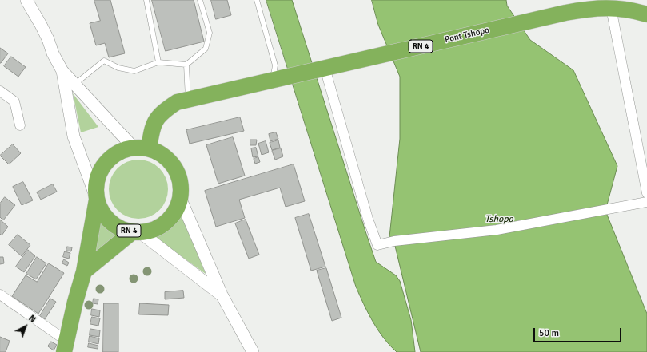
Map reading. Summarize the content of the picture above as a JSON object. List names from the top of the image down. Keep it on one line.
{"streets":{"highway":["Pont Tshopo","RN 4"]},"crossings":[["Pont Tshopo","RN 4"]],"water":["Tshopo"],"scale_bar":"50 m","north":"top right"}
